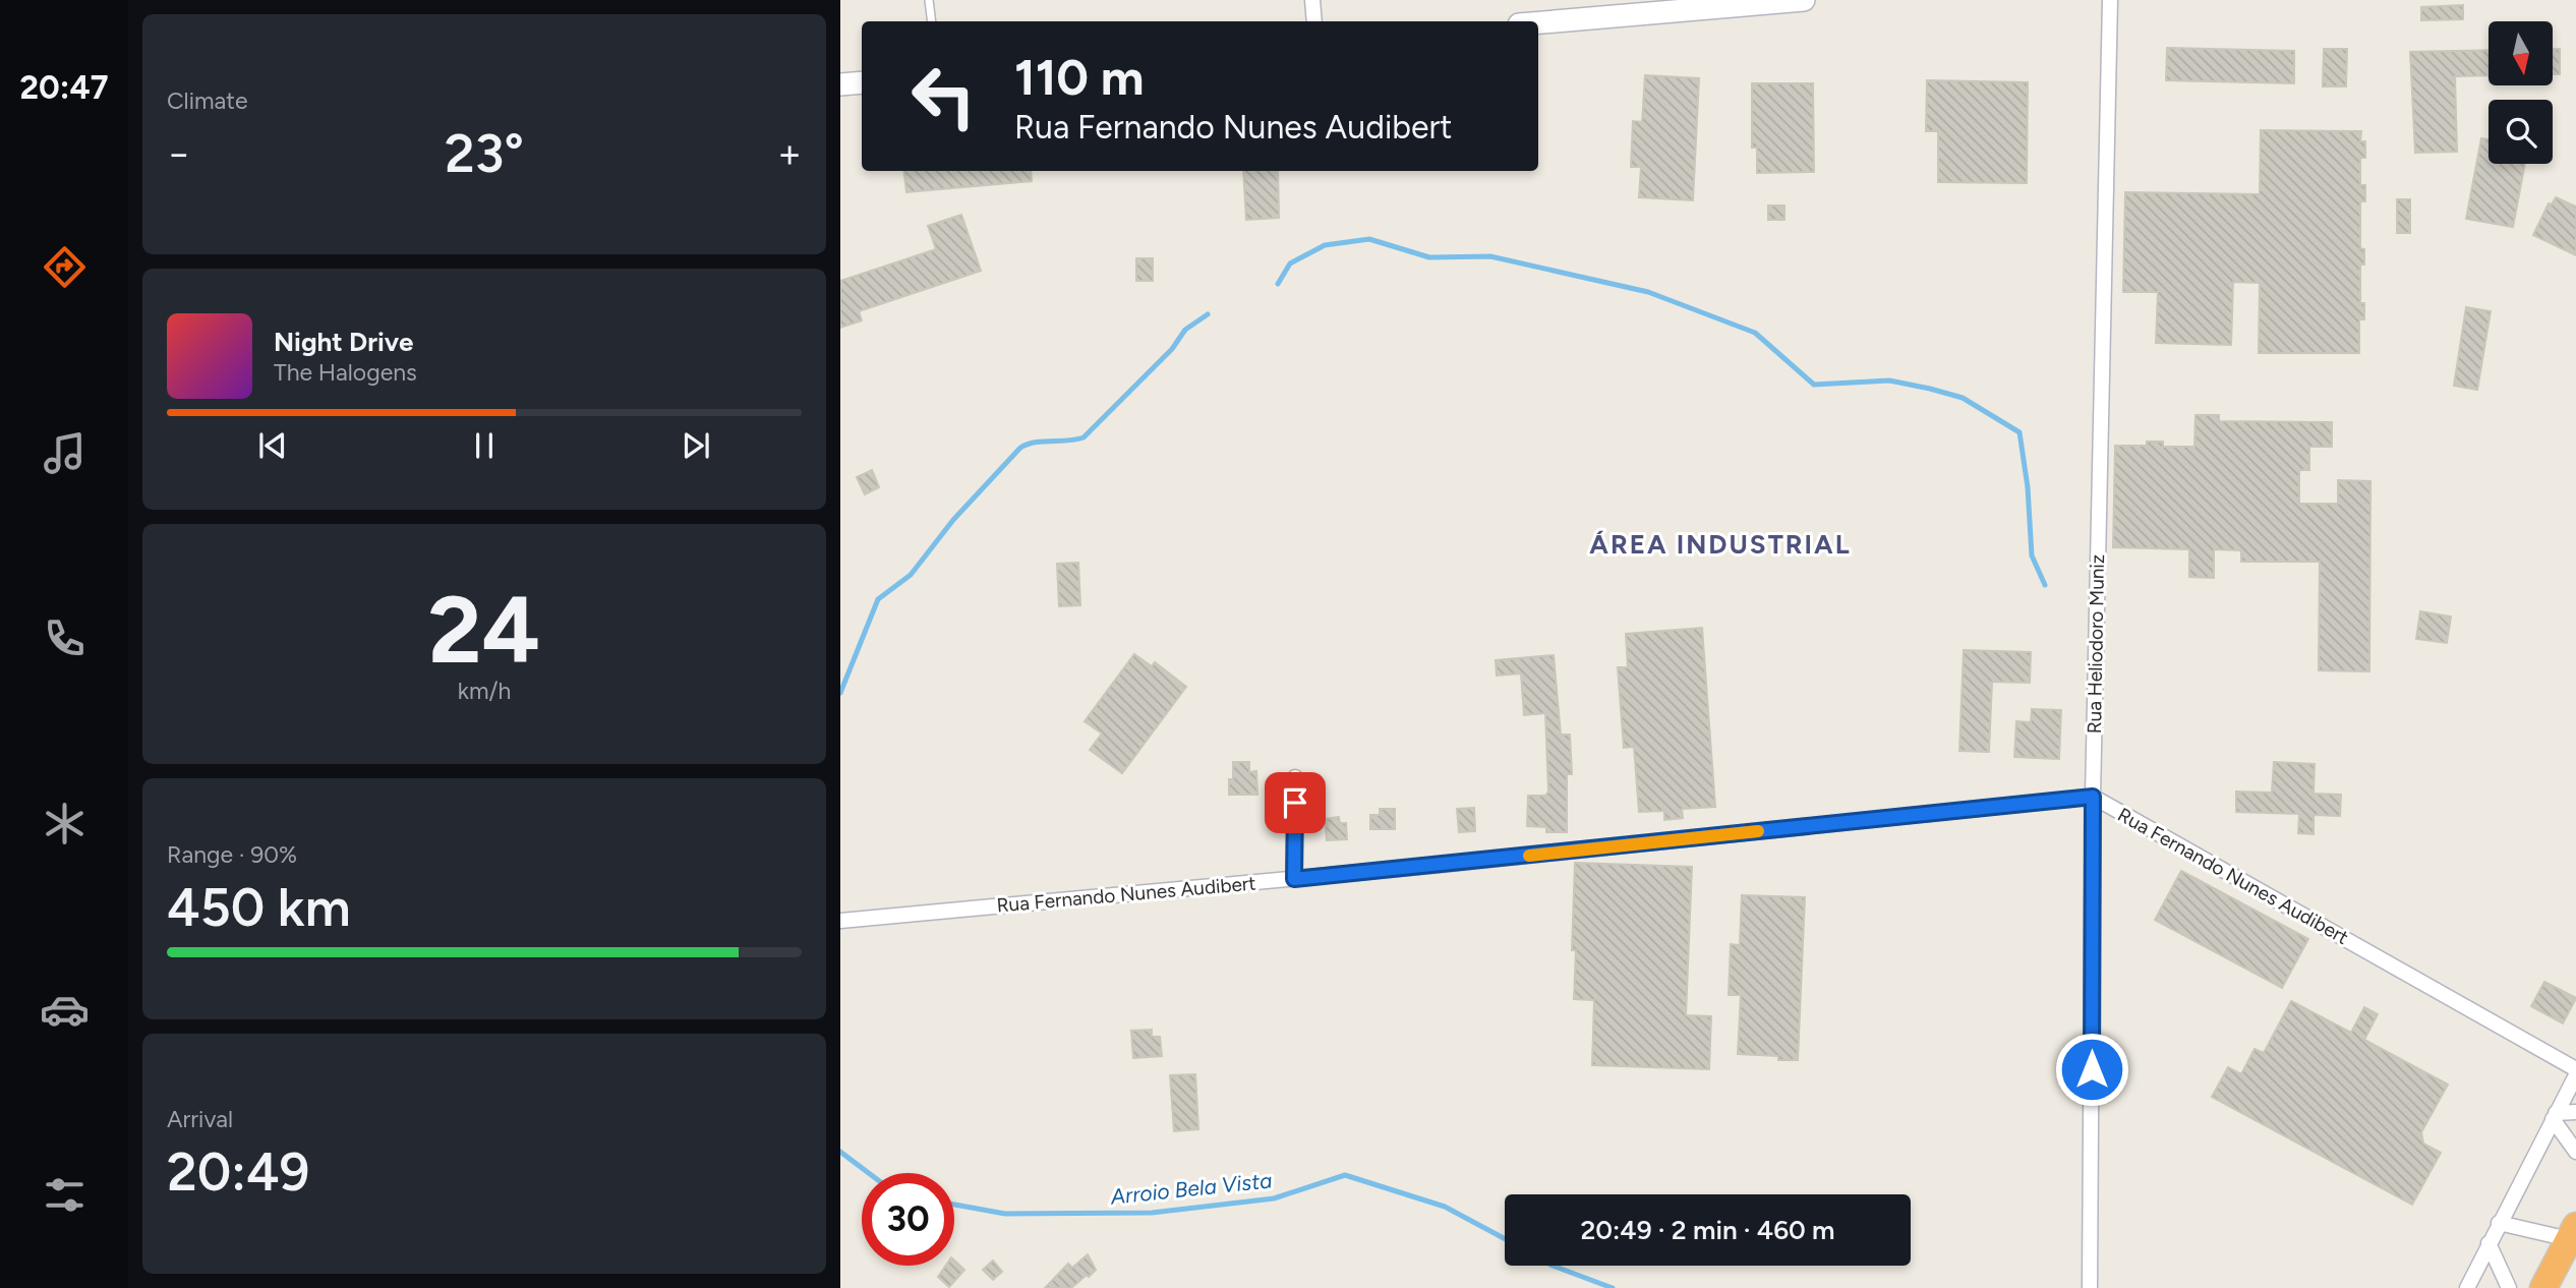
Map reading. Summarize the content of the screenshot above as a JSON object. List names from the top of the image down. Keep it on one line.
{"streets":{"street":["Rua Heliodoro Muniz","Rua Fernando Nunes Audibert"]},"crossings":[["Rua Heliodoro Muniz","Rua Fernando Nunes Audibert"]],"districts":["ÁREA INDUSTRIAL"],"water":["Arroio Bela Vista"],"north":"bottom","page":{"tabs":"20:47","tile":["Climate",["24","km/h"],["Range · 90%","450 km"],["Arrival","20:49"]],"turn":["110 m","Rua Fernando Nunes Audibert"],"heat":["−","23°","+"],"song":["Night Drive","The Halogens"],"limit":"30","trip":"20:49 · 2 min · 460 m"}}
